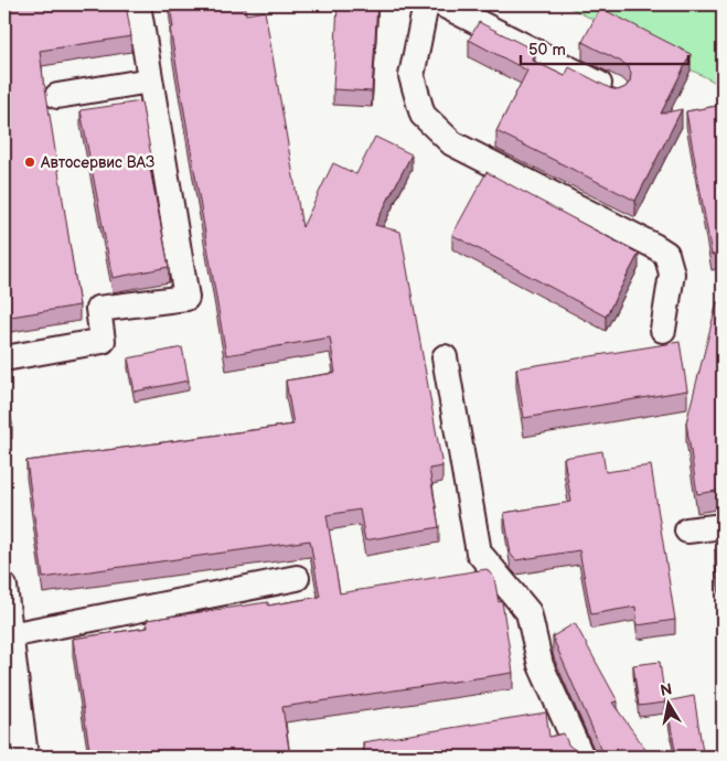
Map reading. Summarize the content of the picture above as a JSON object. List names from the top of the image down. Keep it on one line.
{"places":["Автосервис ВАЗ"],"scale_bar":"50 m","north":"top"}
